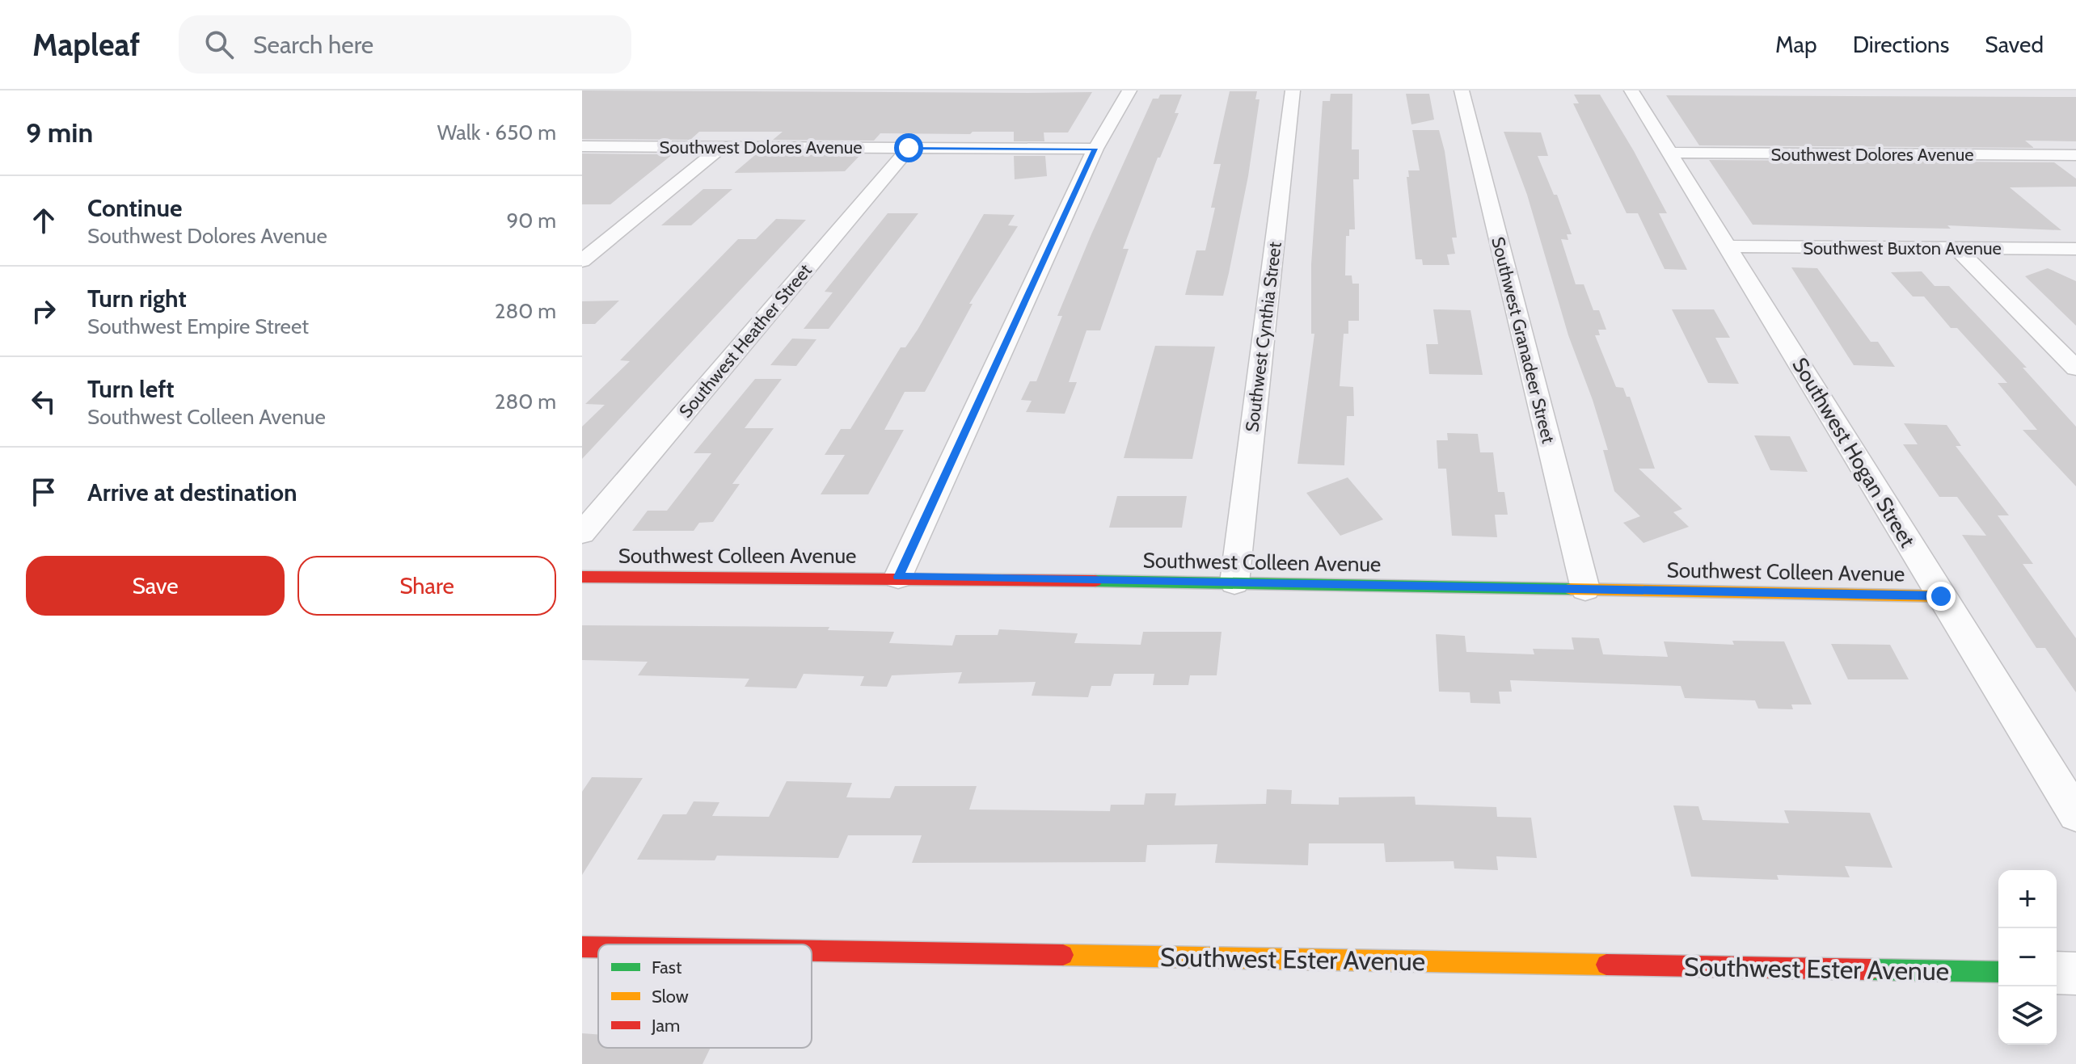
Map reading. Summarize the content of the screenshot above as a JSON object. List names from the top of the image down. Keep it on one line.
{"streets":{"street":["Southwest Dolores Avenue","Southwest Buxton Avenue","Southwest Cynthia Street","Southwest Granadeer Street","Southwest Heather Street","Southwest Hogan Street","Southwest Colleen Avenue","Southwest Ester Avenue"]},"crossings":[["Southwest Dolores Avenue","Southwest Heather Street"],["Southwest Dolores Avenue","Southwest Hogan Street"],["Southwest Buxton Avenue","Southwest Hogan Street"],["Southwest Cynthia Street","Southwest Colleen Avenue"],["Southwest Granadeer Street","Southwest Colleen Avenue"],["Southwest Hogan Street","Southwest Colleen Avenue"]],"legend":["Fast","Slow","Jam"],"page":{"header":"Mapleaf","search":"Search here","nav":["Map","Directions","Saved"],"heading":["9 min","Walk · 650 m"],"list":[["Continue","Southwest Dolores Avenue","90 m"],["Turn right","Southwest Empire Street","280 m"],["Turn left","Southwest Colleen Avenue","280 m"],"Arrive at destination"],"buttons":["Save","Share"],"map_buttons":["+","−"]}}
